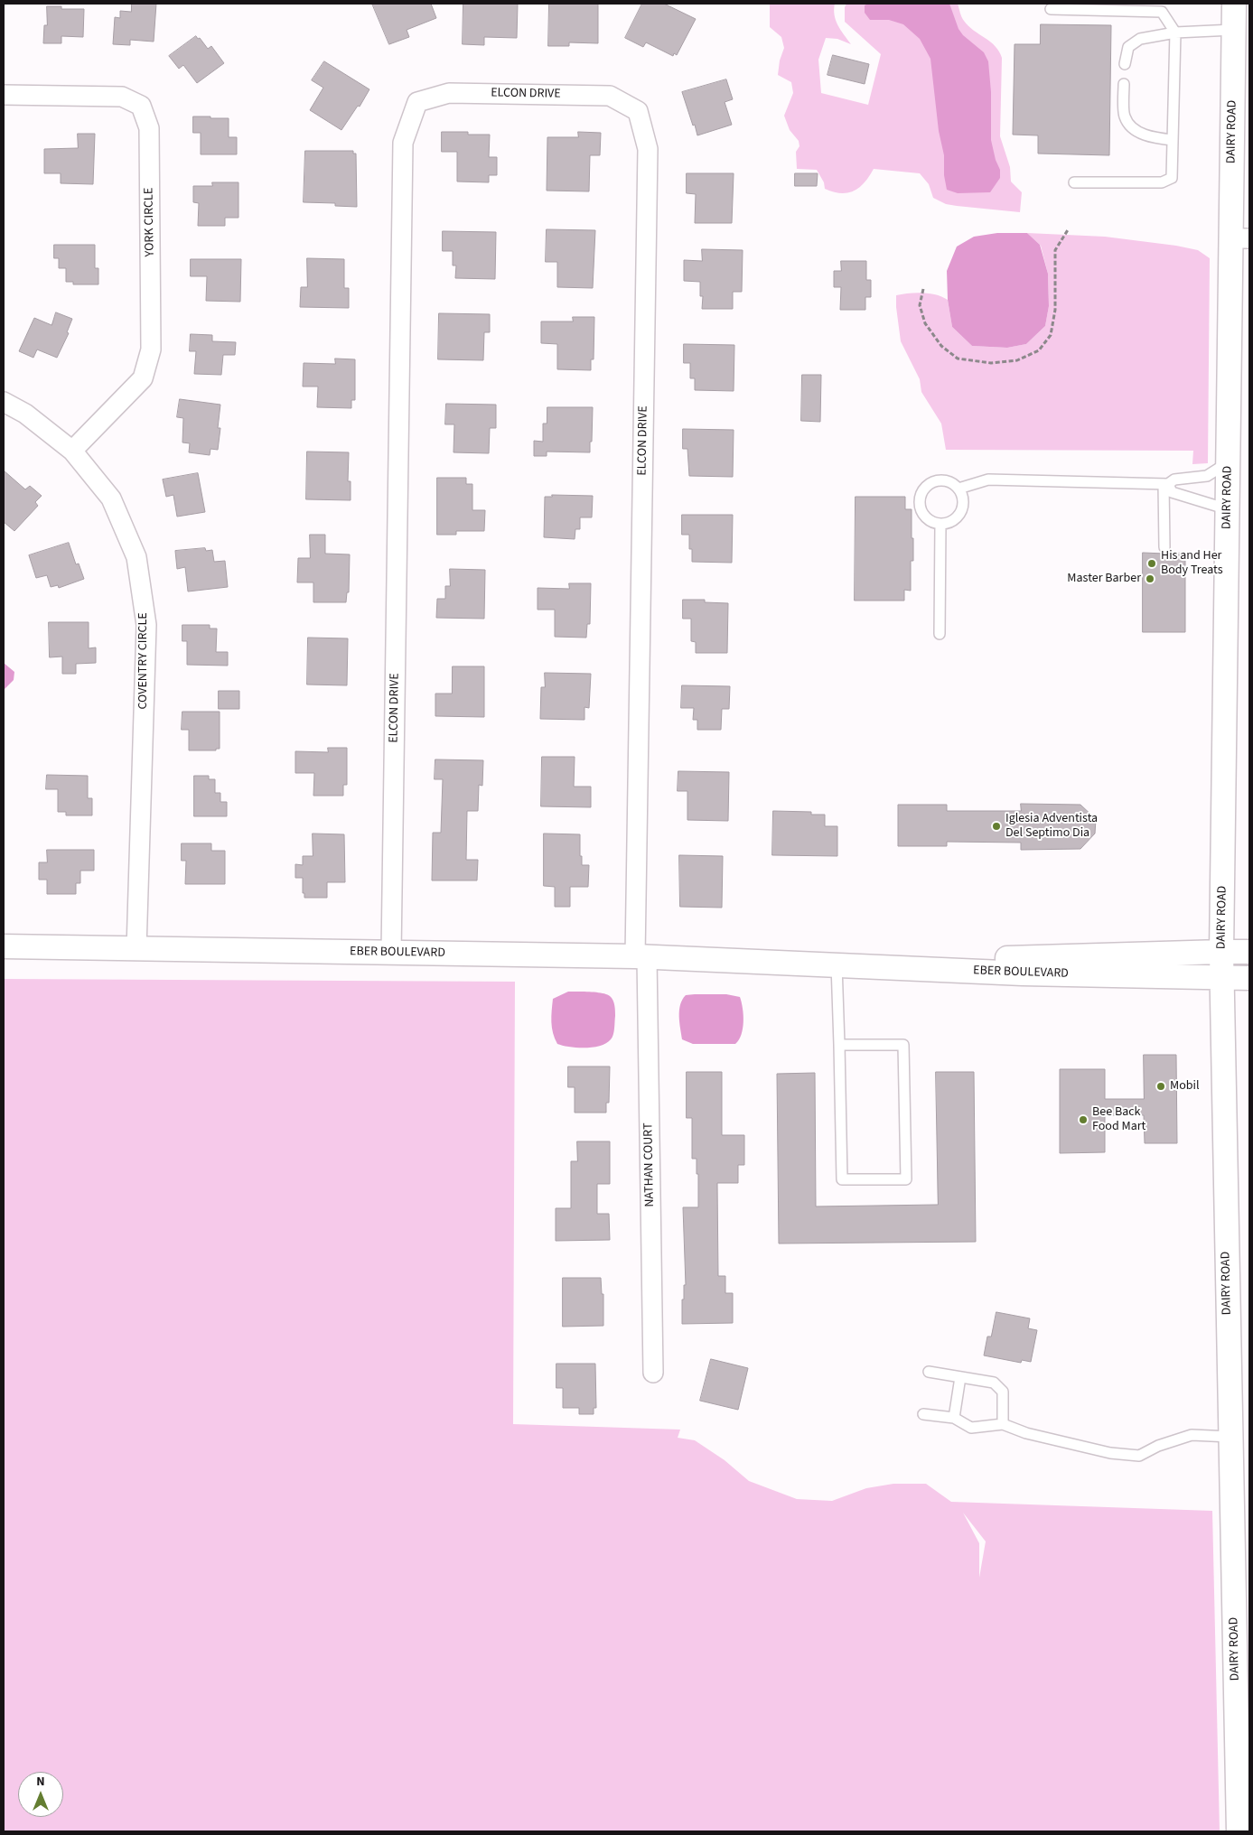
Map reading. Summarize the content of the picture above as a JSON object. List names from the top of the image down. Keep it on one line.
{"streets":{"street":["ELCON DRIVE","DAIRY ROAD","YORK CIRCLE","COVENTRY CIRCLE","EBER BOULEVARD","NATHAN COURT"]},"crossings":[["ELCON DRIVE","EBER BOULEVARD"],["ELCON DRIVE","NATHAN COURT"],["DAIRY ROAD","EBER BOULEVARD"],["YORK CIRCLE","COVENTRY CIRCLE"],["COVENTRY CIRCLE","EBER BOULEVARD"],["EBER BOULEVARD","NATHAN COURT"]],"places":["His and Her Body Treats","Master Barber","Iglesia Adventista Del Septimo Dia","Mobil","Bee Back Food Mart"],"north":"top"}
